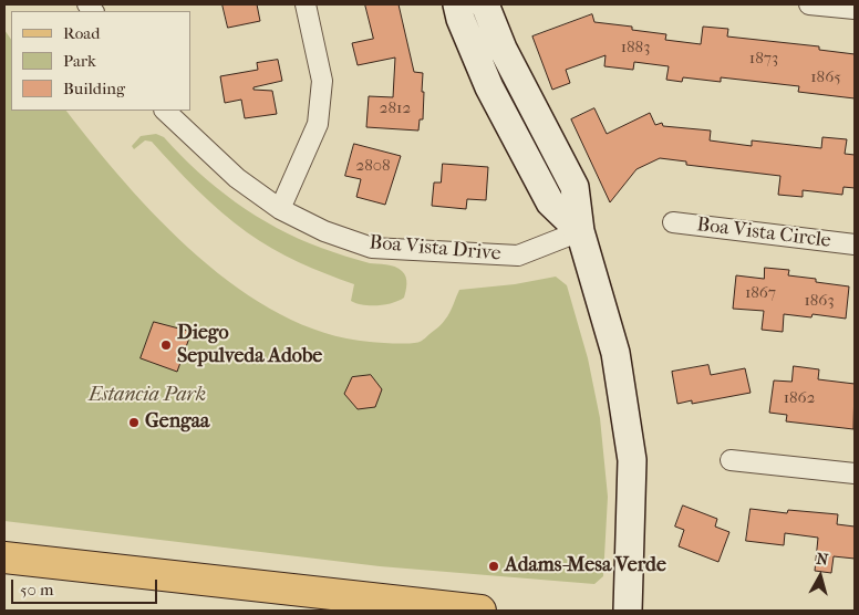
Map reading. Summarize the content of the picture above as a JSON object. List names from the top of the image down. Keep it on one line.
{"streets":{"street":["Boa Vista Circle","Boa Vista Drive"]},"parks":["Estancia Park"],"places":["Diego Sepulveda Adobe","Gengaa","Adams-Mesa Verde"],"house_numbers":["1883","1873","1865","2812","2808","1867","1863","1862"],"legend":["Road","Park","Building"],"scale_bar":"50 m","north":"top"}
